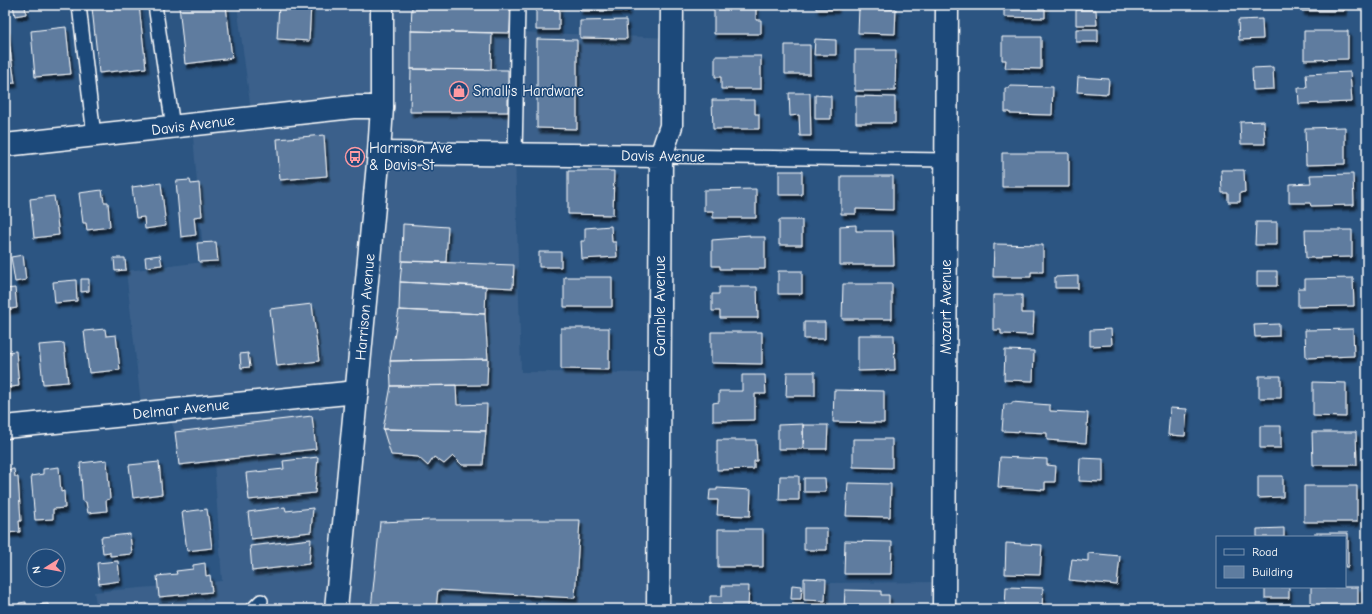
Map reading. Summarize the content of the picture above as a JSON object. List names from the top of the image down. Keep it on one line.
{"streets":{"street":["Davis Avenue","Gamble Avenue","Harrison Avenue","Mozart Avenue","Delmar Avenue"]},"crossings":[["Davis Avenue","Gamble Avenue"],["Davis Avenue","Harrison Avenue"],["Davis Avenue","Mozart Avenue"],["Harrison Avenue","Delmar Avenue"]],"places":{"shop":["Small's Hardware"],"bus stop":["Harrison Ave & Davis St"]},"legend":["Road","Building"],"north":"left"}
